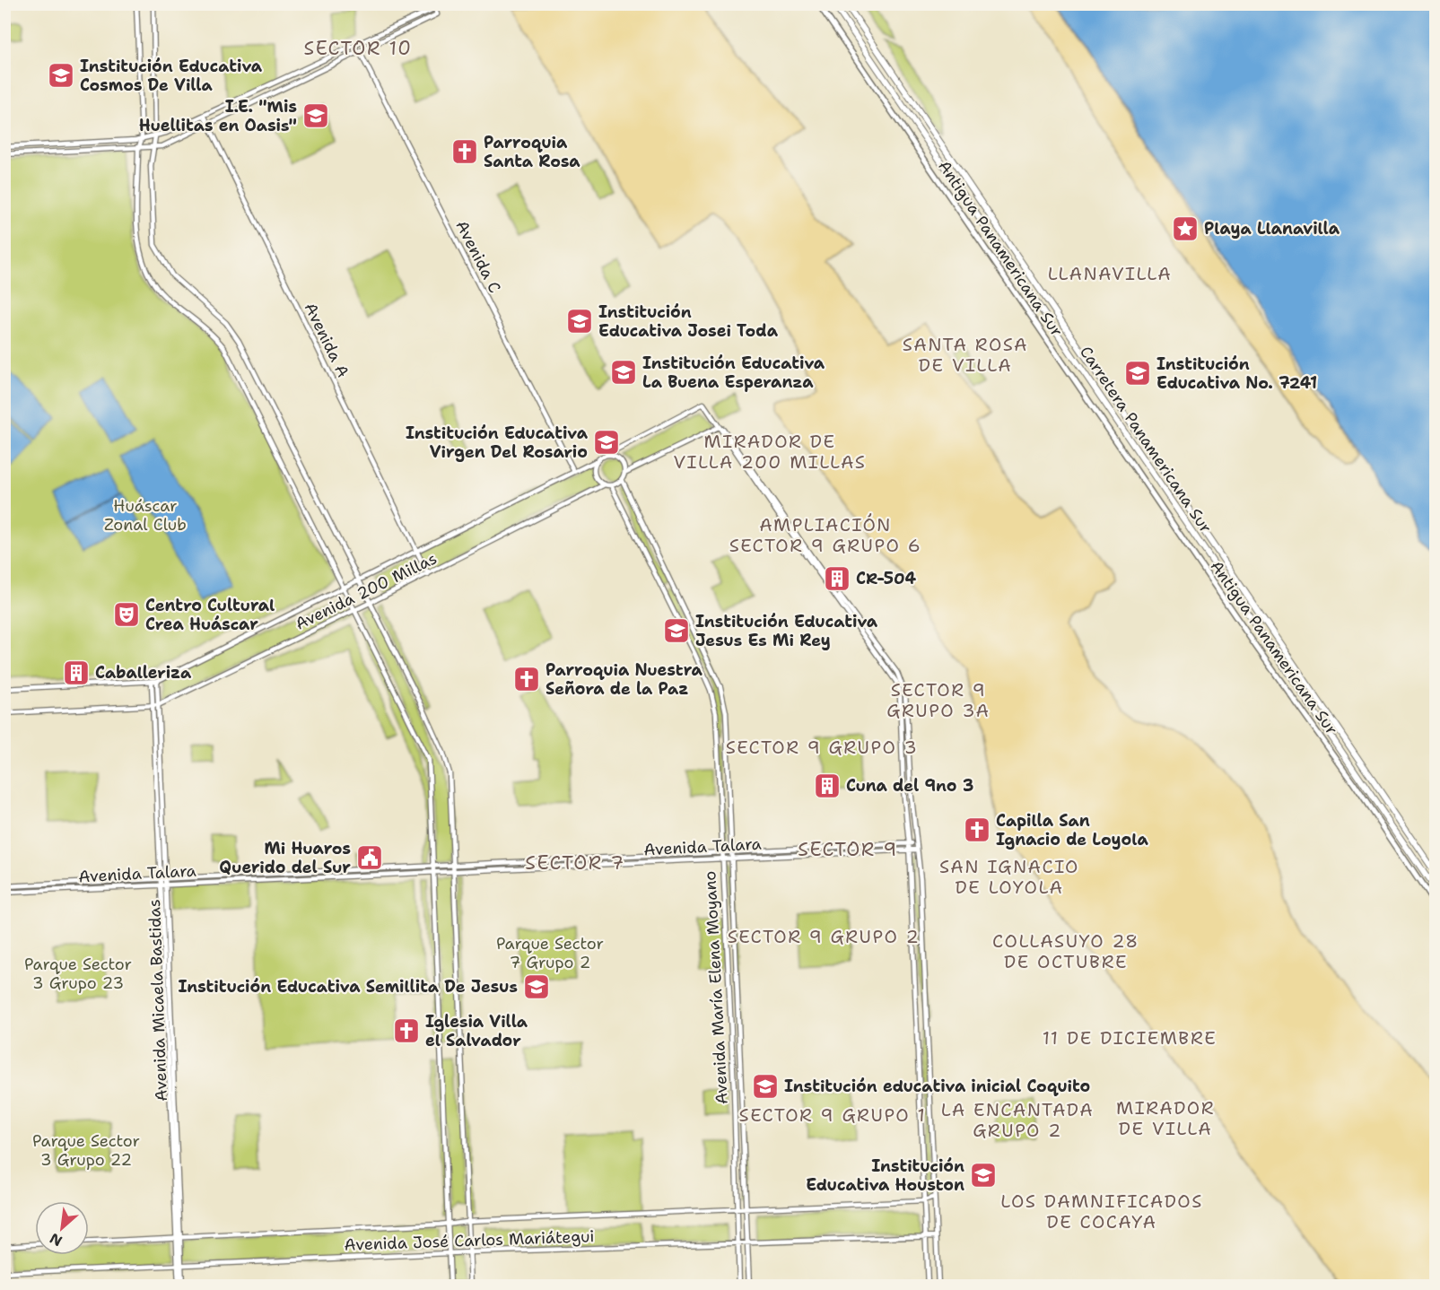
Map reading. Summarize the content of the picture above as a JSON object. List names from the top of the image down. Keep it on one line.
{"streets":{"highway":["Carretera Panamericana Sur"],"main road":["Antigua Panamericana Sur"],"street":["Avenida C","Avenida A","Avenida 200 Millas","Avenida Talara","Avenida María Elena Moyano","Avenida Micaela Bastidas","Avenida José Carlos Mariátegui"]},"crossings":[["Avenida C","Avenida 200 Millas"],["Avenida A","Avenida 200 Millas"],["Avenida 200 Millas","Avenida María Elena Moyano"],["Avenida 200 Millas","Avenida Micaela Bastidas"],["Avenida Talara","Avenida María Elena Moyano"],["Avenida Talara","Avenida Micaela Bastidas"],["Avenida María Elena Moyano","Avenida José Carlos Mariátegui"],["Avenida Micaela Bastidas","Avenida José Carlos Mariátegui"]],"districts":["SECTOR 10","LLANAVILLA","SANTA ROSA DE VILLA","MIRADOR DE VILLA 200 MILLAS","AMPLIACIÓN SECTOR 9 GRUPO 6","SECTOR 9 GRUPO 3A","SECTOR 9 GRUPO 3","SECTOR 9","SECTOR 7","SAN IGNACIO DE LOYOLA","SECTOR 9 GRUPO 2","COLLASUYO 28 DE OCTUBRE","11 DE DICIEMBRE","MIRADOR DE VILLA","LA ENCANTADA GRUPO 2","SECTOR 9 GRUPO 1","LOS DAMNIFICADOS DE COCAYA"],"parks":["Huáscar Zonal Club","Parque Sector 7 Grupo 2","Parque Sector 3 Grupo 23","Parque Sector 3 Grupo 22"],"places":{"school or university":["Institución Educativa Cosmos De Villa","I.E. \"Mis Huellitas en Oasis\"","Institución Educativa Josei Toda","Institución Educativa La Buena Esperanza","Institución Educativa No. 7241","Institución Educativa Virgen Del Rosario","Institución Educativa Jesus Es Mi Rey","Institución Educativa Semillita De Jesus","Institución educativa inicial Coquito","Institución Educativa Houston"],"church":["Parroquia Santa Rosa","Parroquia Nuestra Señora de la Paz","Capilla San Ignacio de Loyola","Iglesia Villa el Salvador"],"place":["Playa Llanavilla"],"building":["CR-504","Caballeriza","Cuna del 9no 3"],"theatre":["Centro Cultural Crea Huáscar"],"public building":["Mi Huaros Querido del Sur"]},"north":"bottom left"}
